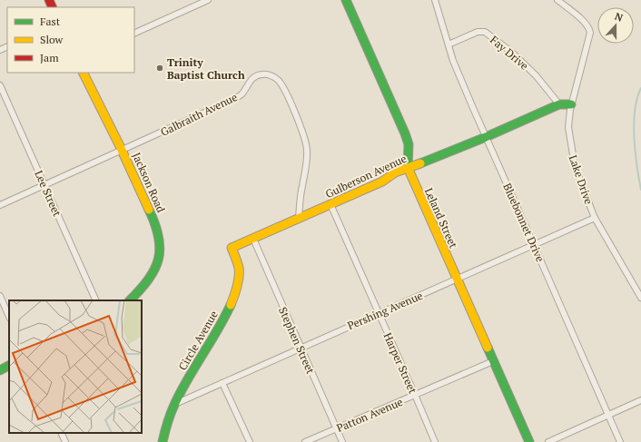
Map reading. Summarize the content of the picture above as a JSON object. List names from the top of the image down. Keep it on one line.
{"streets":{"street":["Fay Drive","Galbraith Avenue","Gulberson Avenue","Lake Drive","Jackson Road","Lee Street","Leland Street","Bluebonnet Drive","Pershing Avenue","Circle Avenue","Stephen Street","Harper Street","Patton Avenue"]},"crossings":[["Fay Drive","Gulberson Avenue"],["Fay Drive","Bluebonnet Drive"],["Galbraith Avenue","Gulberson Avenue"],["Galbraith Avenue","Jackson Road"],["Galbraith Avenue","Lee Street"],["Gulberson Avenue","Lake Drive"],["Gulberson Avenue","Leland Street"],["Gulberson Avenue","Bluebonnet Drive"],["Gulberson Avenue","Circle Avenue"],["Gulberson Avenue","Stephen Street"],["Gulberson Avenue","Harper Street"],["Lake Drive","Pershing Avenue"],["Leland Street","Pershing Avenue"],["Leland Street","Patton Avenue"],["Bluebonnet Drive","Pershing Avenue"],["Pershing Avenue","Circle Avenue"],["Pershing Avenue","Stephen Street"],["Pershing Avenue","Harper Street"],["Stephen Street","Patton Avenue"],["Harper Street","Patton Avenue"]],"places":["Trinity Baptist Church"],"legend":["Fast","Slow","Jam"],"north":"top"}
